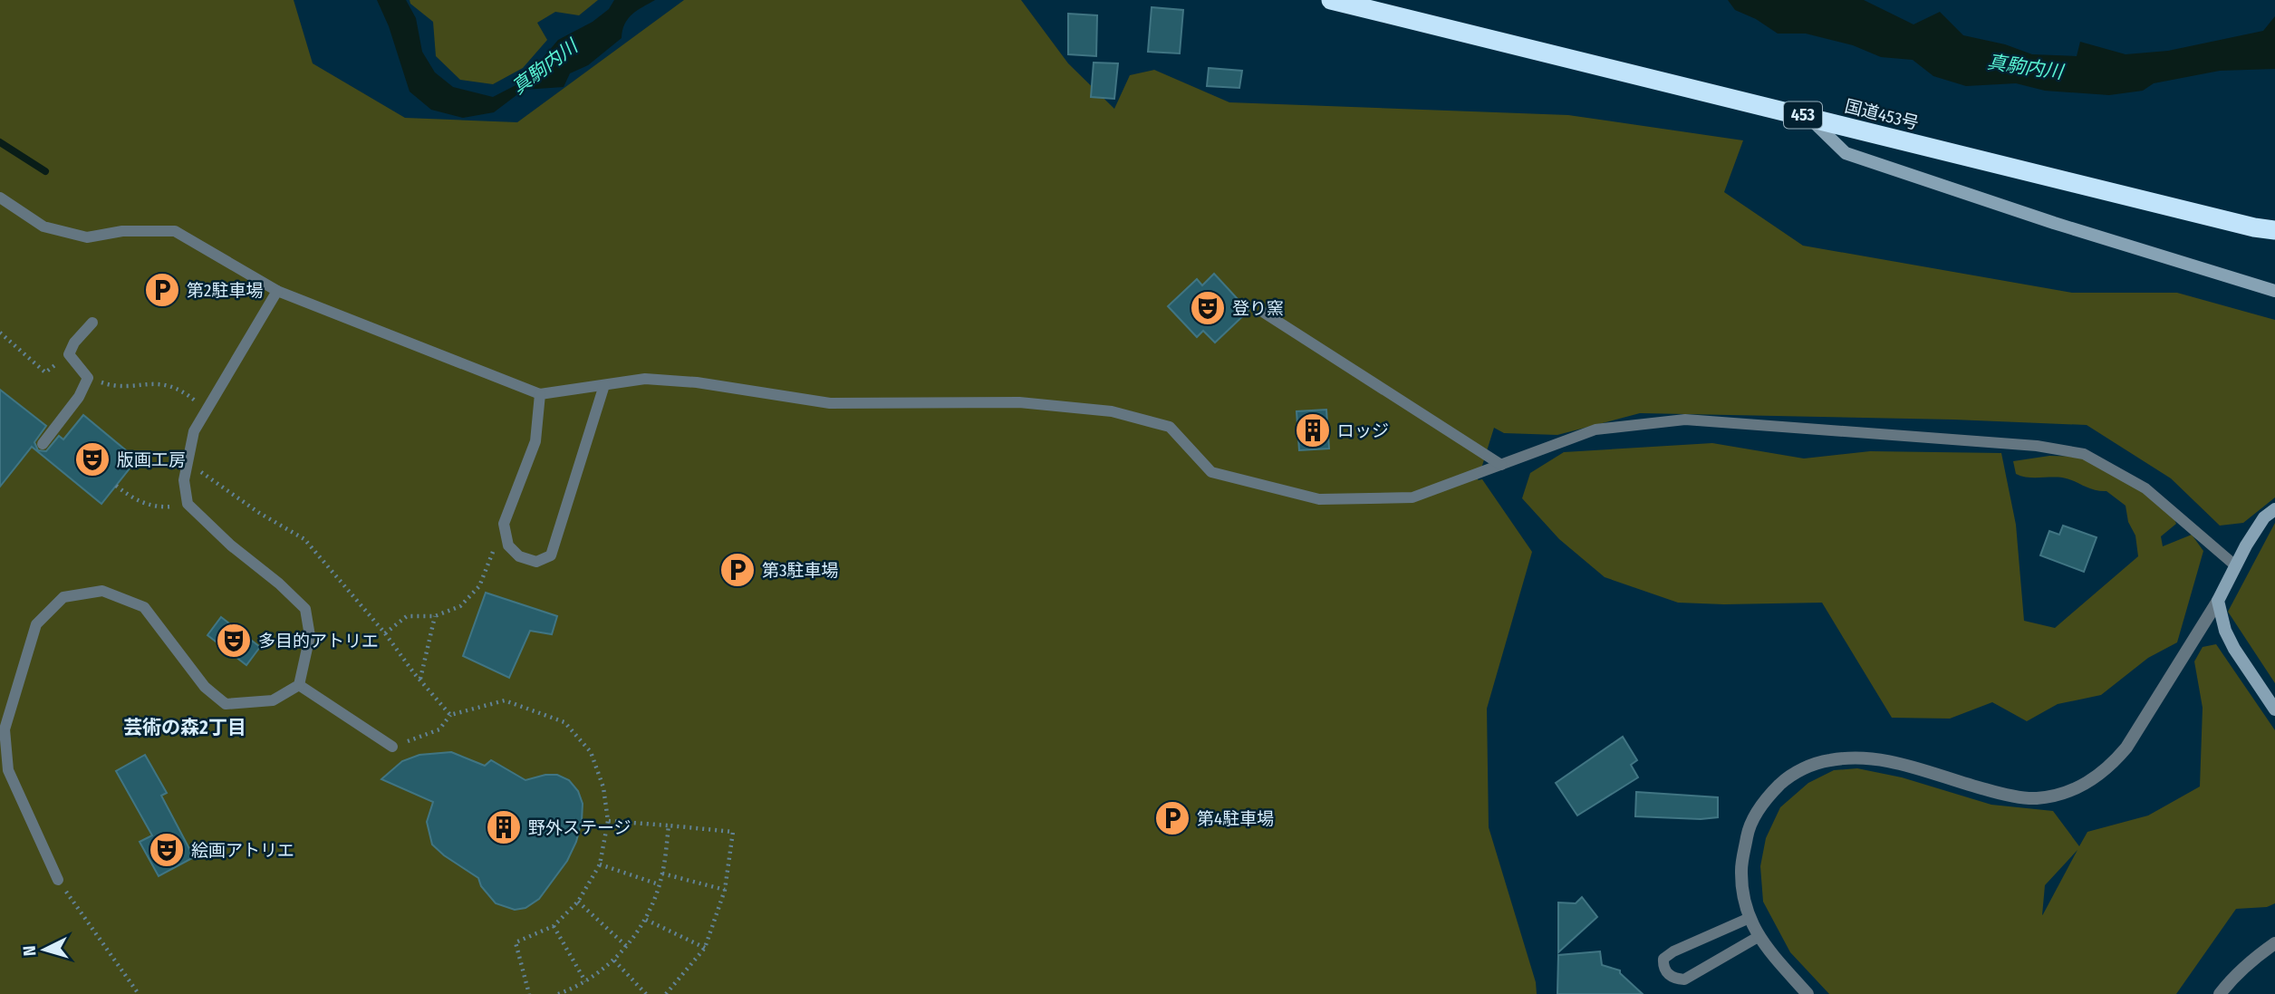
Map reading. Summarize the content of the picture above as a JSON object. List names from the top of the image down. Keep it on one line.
{"streets":{"highway":["国道453号","453"]},"districts":["芸術の森2丁目"],"water":["真駒内川"],"places":{"parking":["第2駐車場","第3駐車場","第4駐車場"],"theatre":["登り窯","版画工房","多目的アトリエ","絵画アトリエ"],"building":["ロッジ","野外ステージ"]},"north":"left"}
